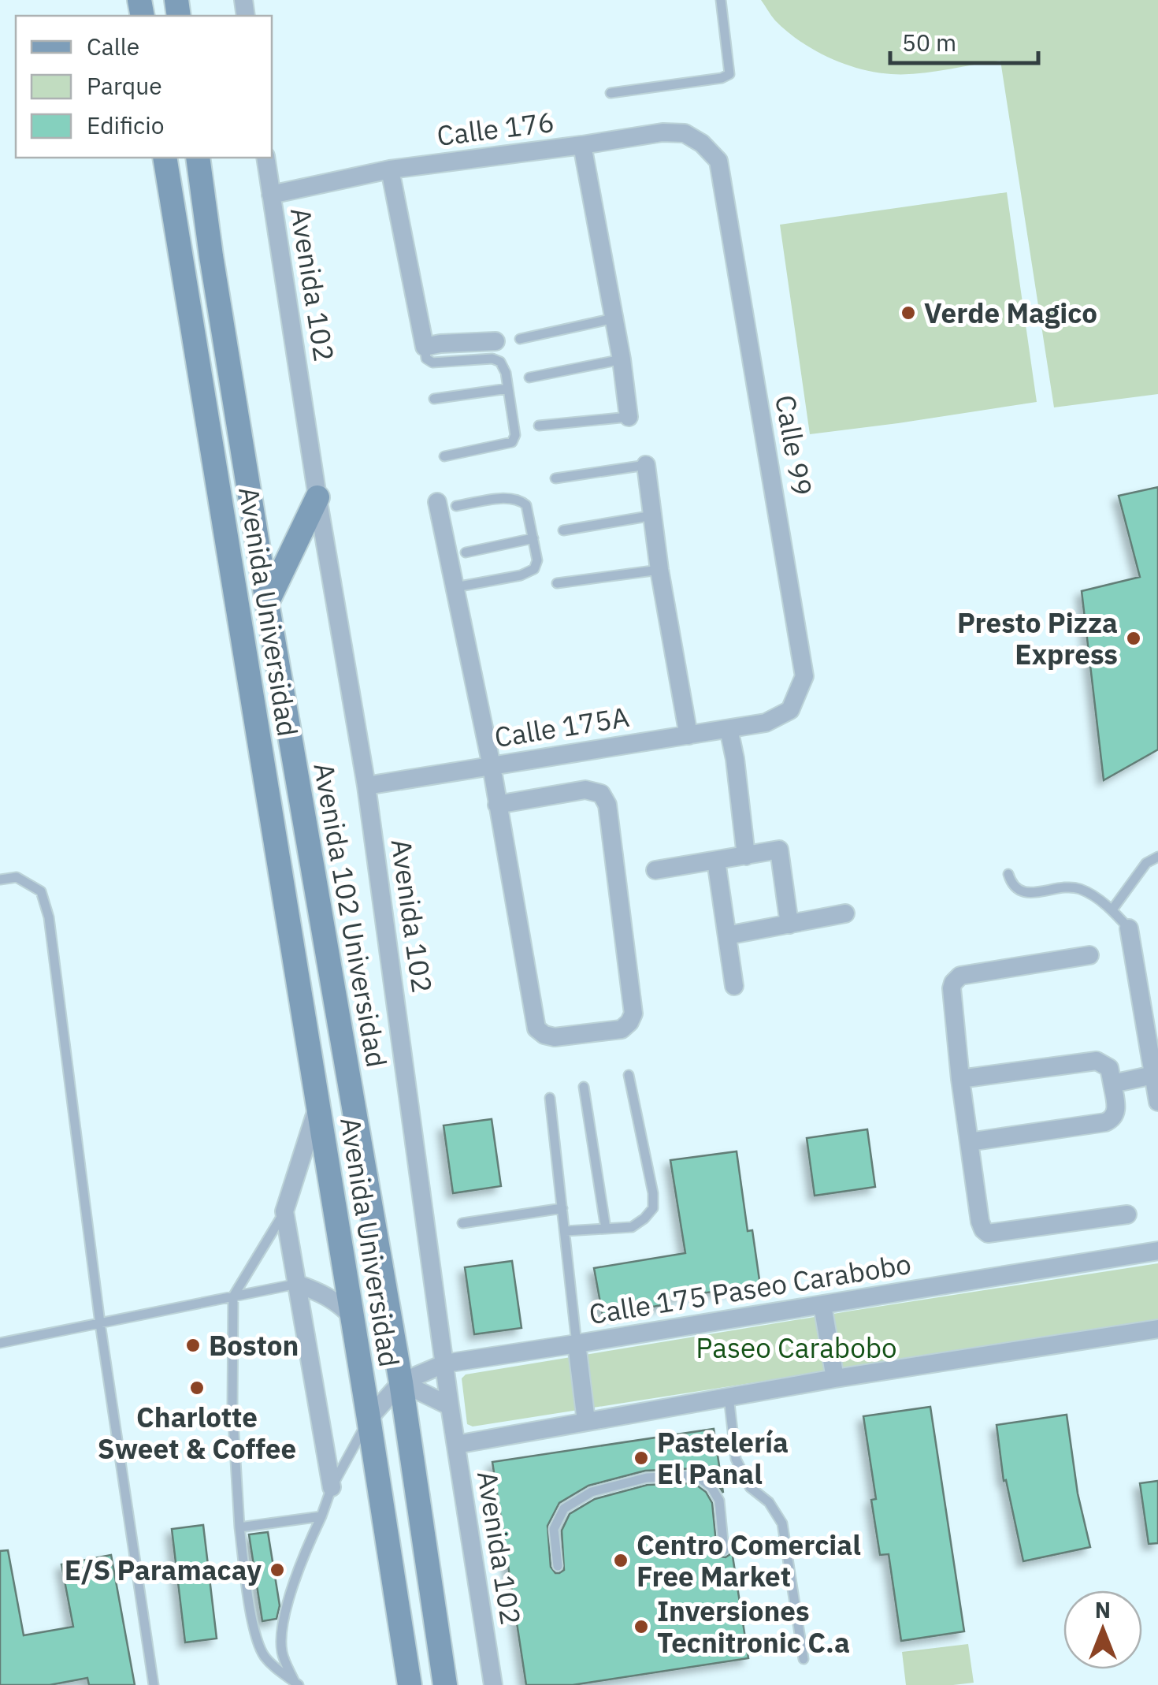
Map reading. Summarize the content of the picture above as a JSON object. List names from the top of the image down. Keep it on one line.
{"streets":{"main road":["Avenida Universidad","Avenida 102 Universidad"],"street":["Calle 176","Avenida 102","Calle 99","Calle 175A","Calle 175 Paseo Carabobo"]},"crossings":[["Calle 176","Avenida 102"],["Calle 176","Calle 99"],["Avenida 102","Calle 175A"],["Avenida 102","Calle 175 Paseo Carabobo"],["Calle 99","Calle 175A"],["Avenida Universidad","Calle 175 Paseo Carabobo"],["Avenida 102 Universidad","Calle 175 Paseo Carabobo"]],"parks":["Paseo Carabobo"],"places":["Verde Magico","Presto Pizza Express","Boston","Charlotte Sweet & Coffee","Pastelería El Panal","Centro Comercial Free Market","E/S Paramacay","Inversiones Tecnitronic C.a"],"legend":["Calle","Parque","Edificio"],"scale_bar":"50 m","north":"top"}
